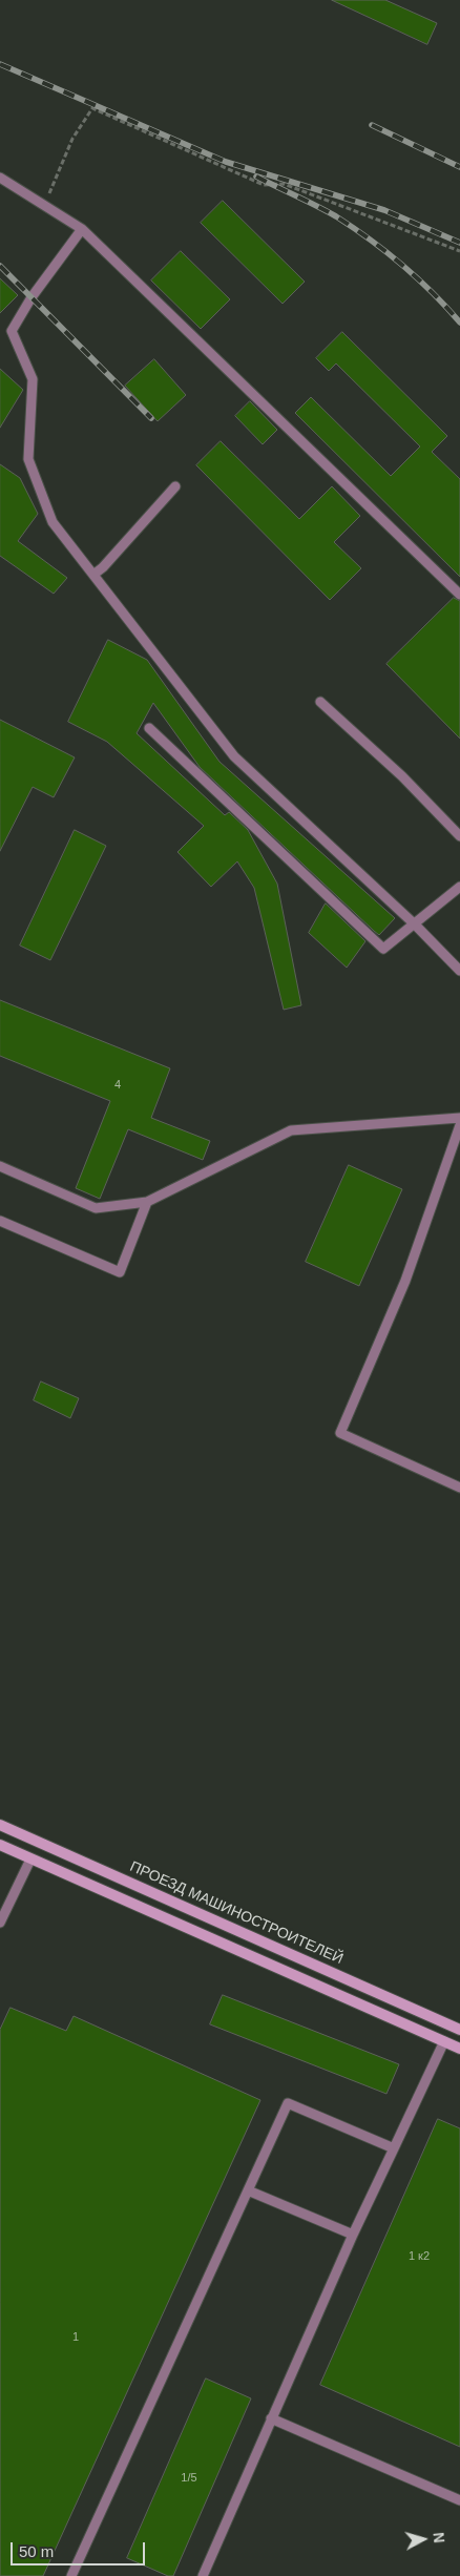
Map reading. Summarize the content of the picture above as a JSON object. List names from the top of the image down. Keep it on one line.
{"streets":{"main road":["ПРОЕЗД МАШИНОСТРОИТЕЛЕЙ"]},"house_numbers":["4","1 к2","1","1/5"],"scale_bar":"50 m","north":"right"}
